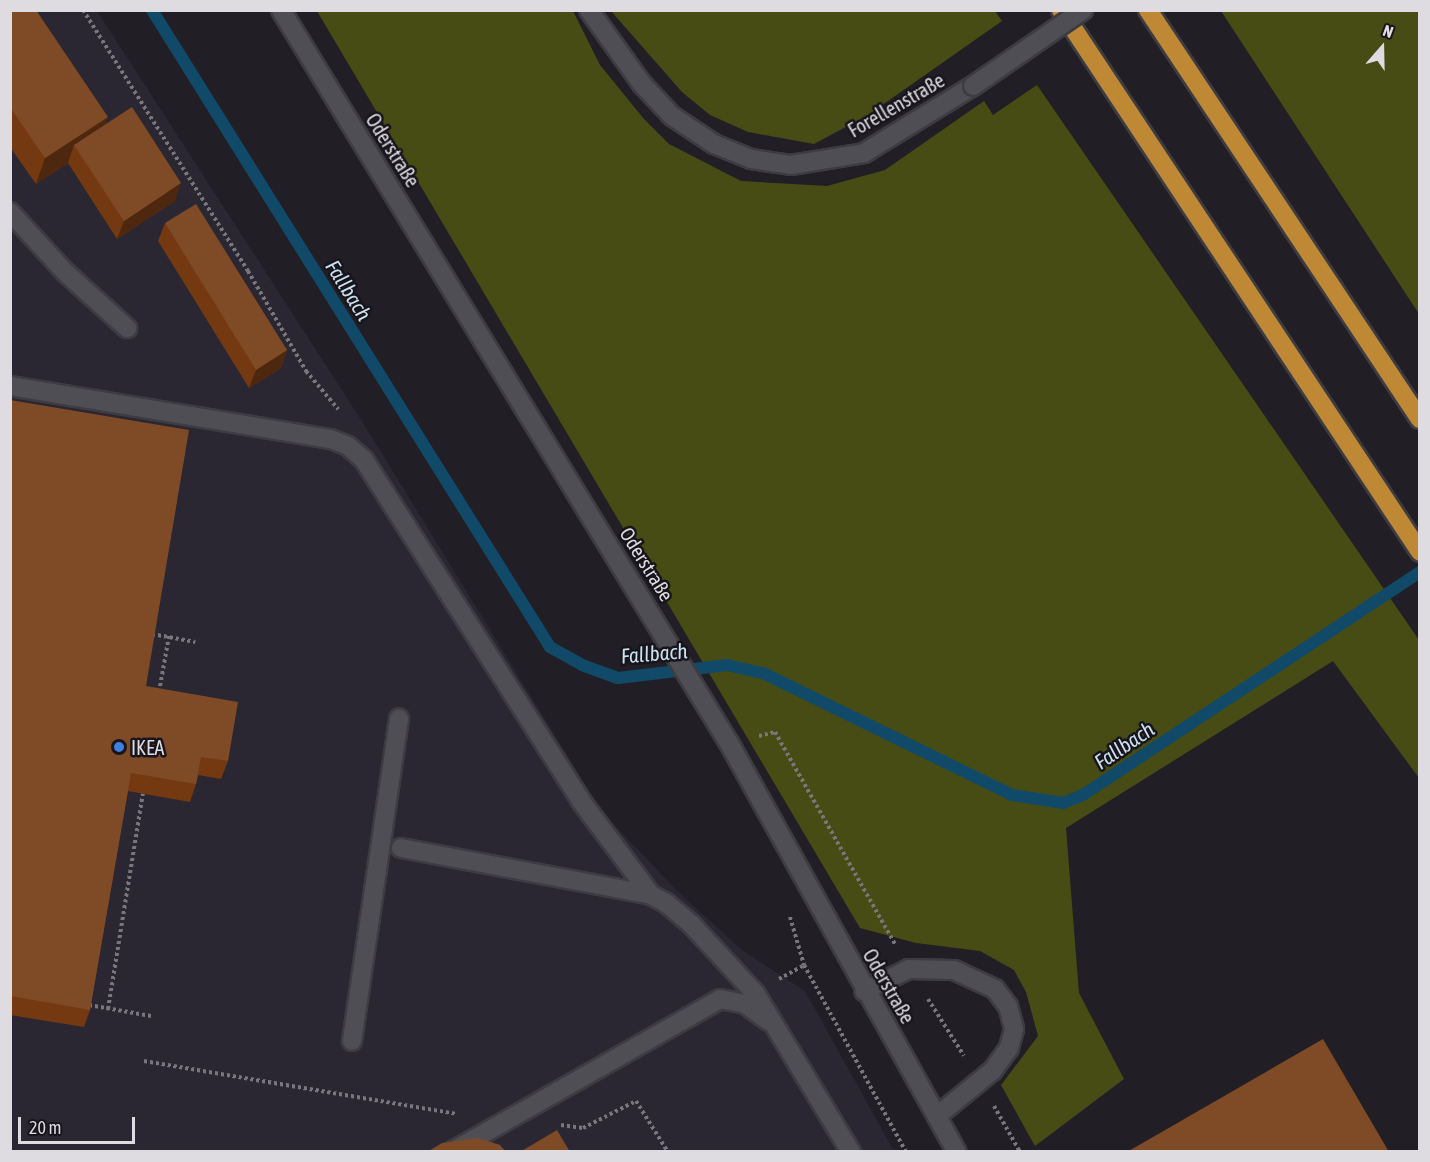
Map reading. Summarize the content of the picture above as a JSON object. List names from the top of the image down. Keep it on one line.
{"streets":{"street":["Forellenstraße","Oderstraße"]},"water":["Fallbach"],"places":["IKEA"],"scale_bar":"20 m","north":"top"}
